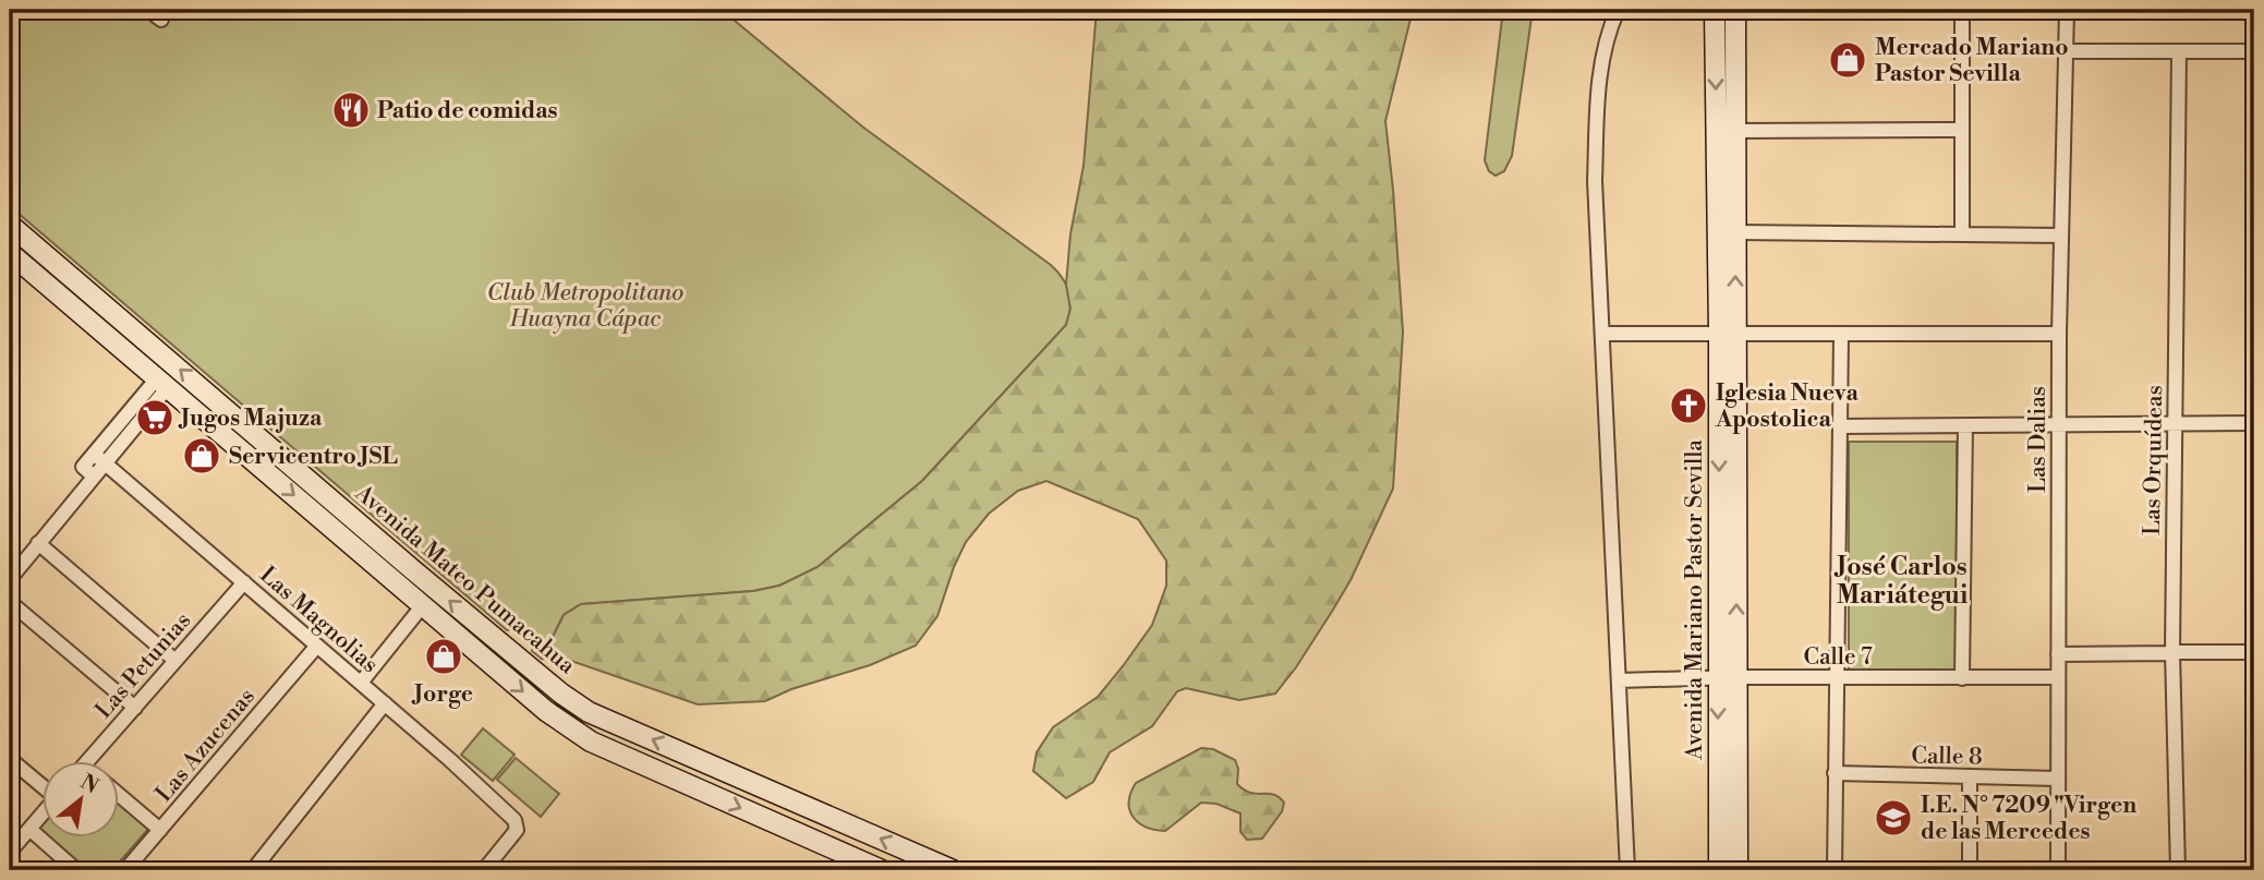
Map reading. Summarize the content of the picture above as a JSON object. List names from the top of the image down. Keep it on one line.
{"streets":{"main road":["Avenida Mateo Pumacahua","Avenida Mariano Pastor Sevilla"],"street":["Las Dalias","Las Orquídeas","Las Magnolias","Calle 7","Las Petunias","Las Azucenas","Calle 8"]},"crossings":[["Las Dalias","Calle 7"],["Las Dalias","Calle 8"],["Avenida Mariano Pastor Sevilla","Calle 7"],["Las Magnolias","Las Petunias"],["Las Magnolias","Las Azucenas"]],"districts":["José Carlos Mariátegui"],"parks":["Club Metropolitano Huayna Cápac"],"places":{"shop":["Mercado Mariano Pastor Sevilla","Servicentro JSL","Jorge"],"restaurant":["Patio de comidas"],"church":["Iglesia Nueva Apostolica"],"supermarket":["Jugos Majuza"],"school or university":["I.E. N° 7209 \"Virgen de las Mercedes"]},"north":"top right"}
